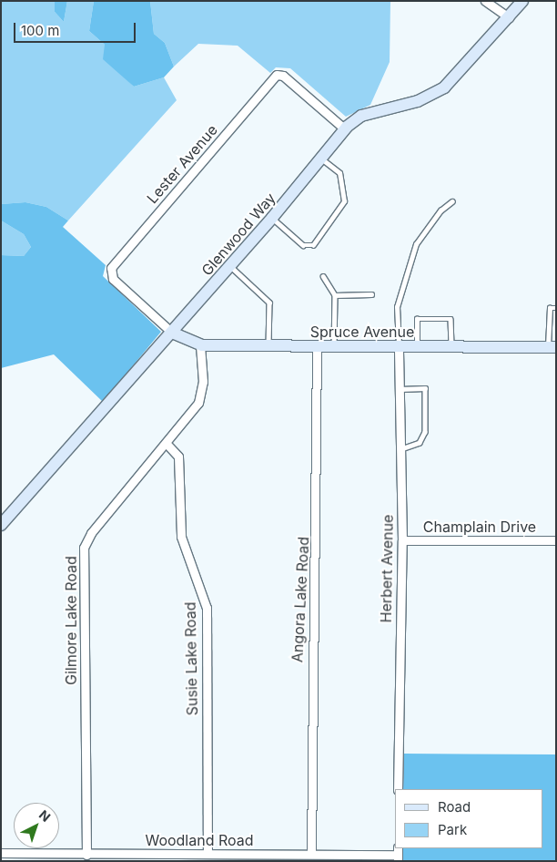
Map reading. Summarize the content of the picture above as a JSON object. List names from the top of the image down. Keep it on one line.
{"streets":{"street":["Lester Avenue","Glenwood Way","Spruce Avenue","Champlain Drive","Herbert Avenue","Angora Lake Road","Gilmore Lake Road","Susie Lake Road","Woodland Road"]},"crossings":[["Lester Avenue","Glenwood Way"],["Lester Avenue","Spruce Avenue"],["Glenwood Way","Spruce Avenue"],["Spruce Avenue","Herbert Avenue"],["Spruce Avenue","Angora Lake Road"],["Spruce Avenue","Gilmore Lake Road"],["Champlain Drive","Herbert Avenue"],["Angora Lake Road","Woodland Road"],["Gilmore Lake Road","Susie Lake Road"],["Gilmore Lake Road","Woodland Road"],["Susie Lake Road","Woodland Road"]],"legend":["Road","Park"],"scale_bar":"100 m","north":"top right"}
